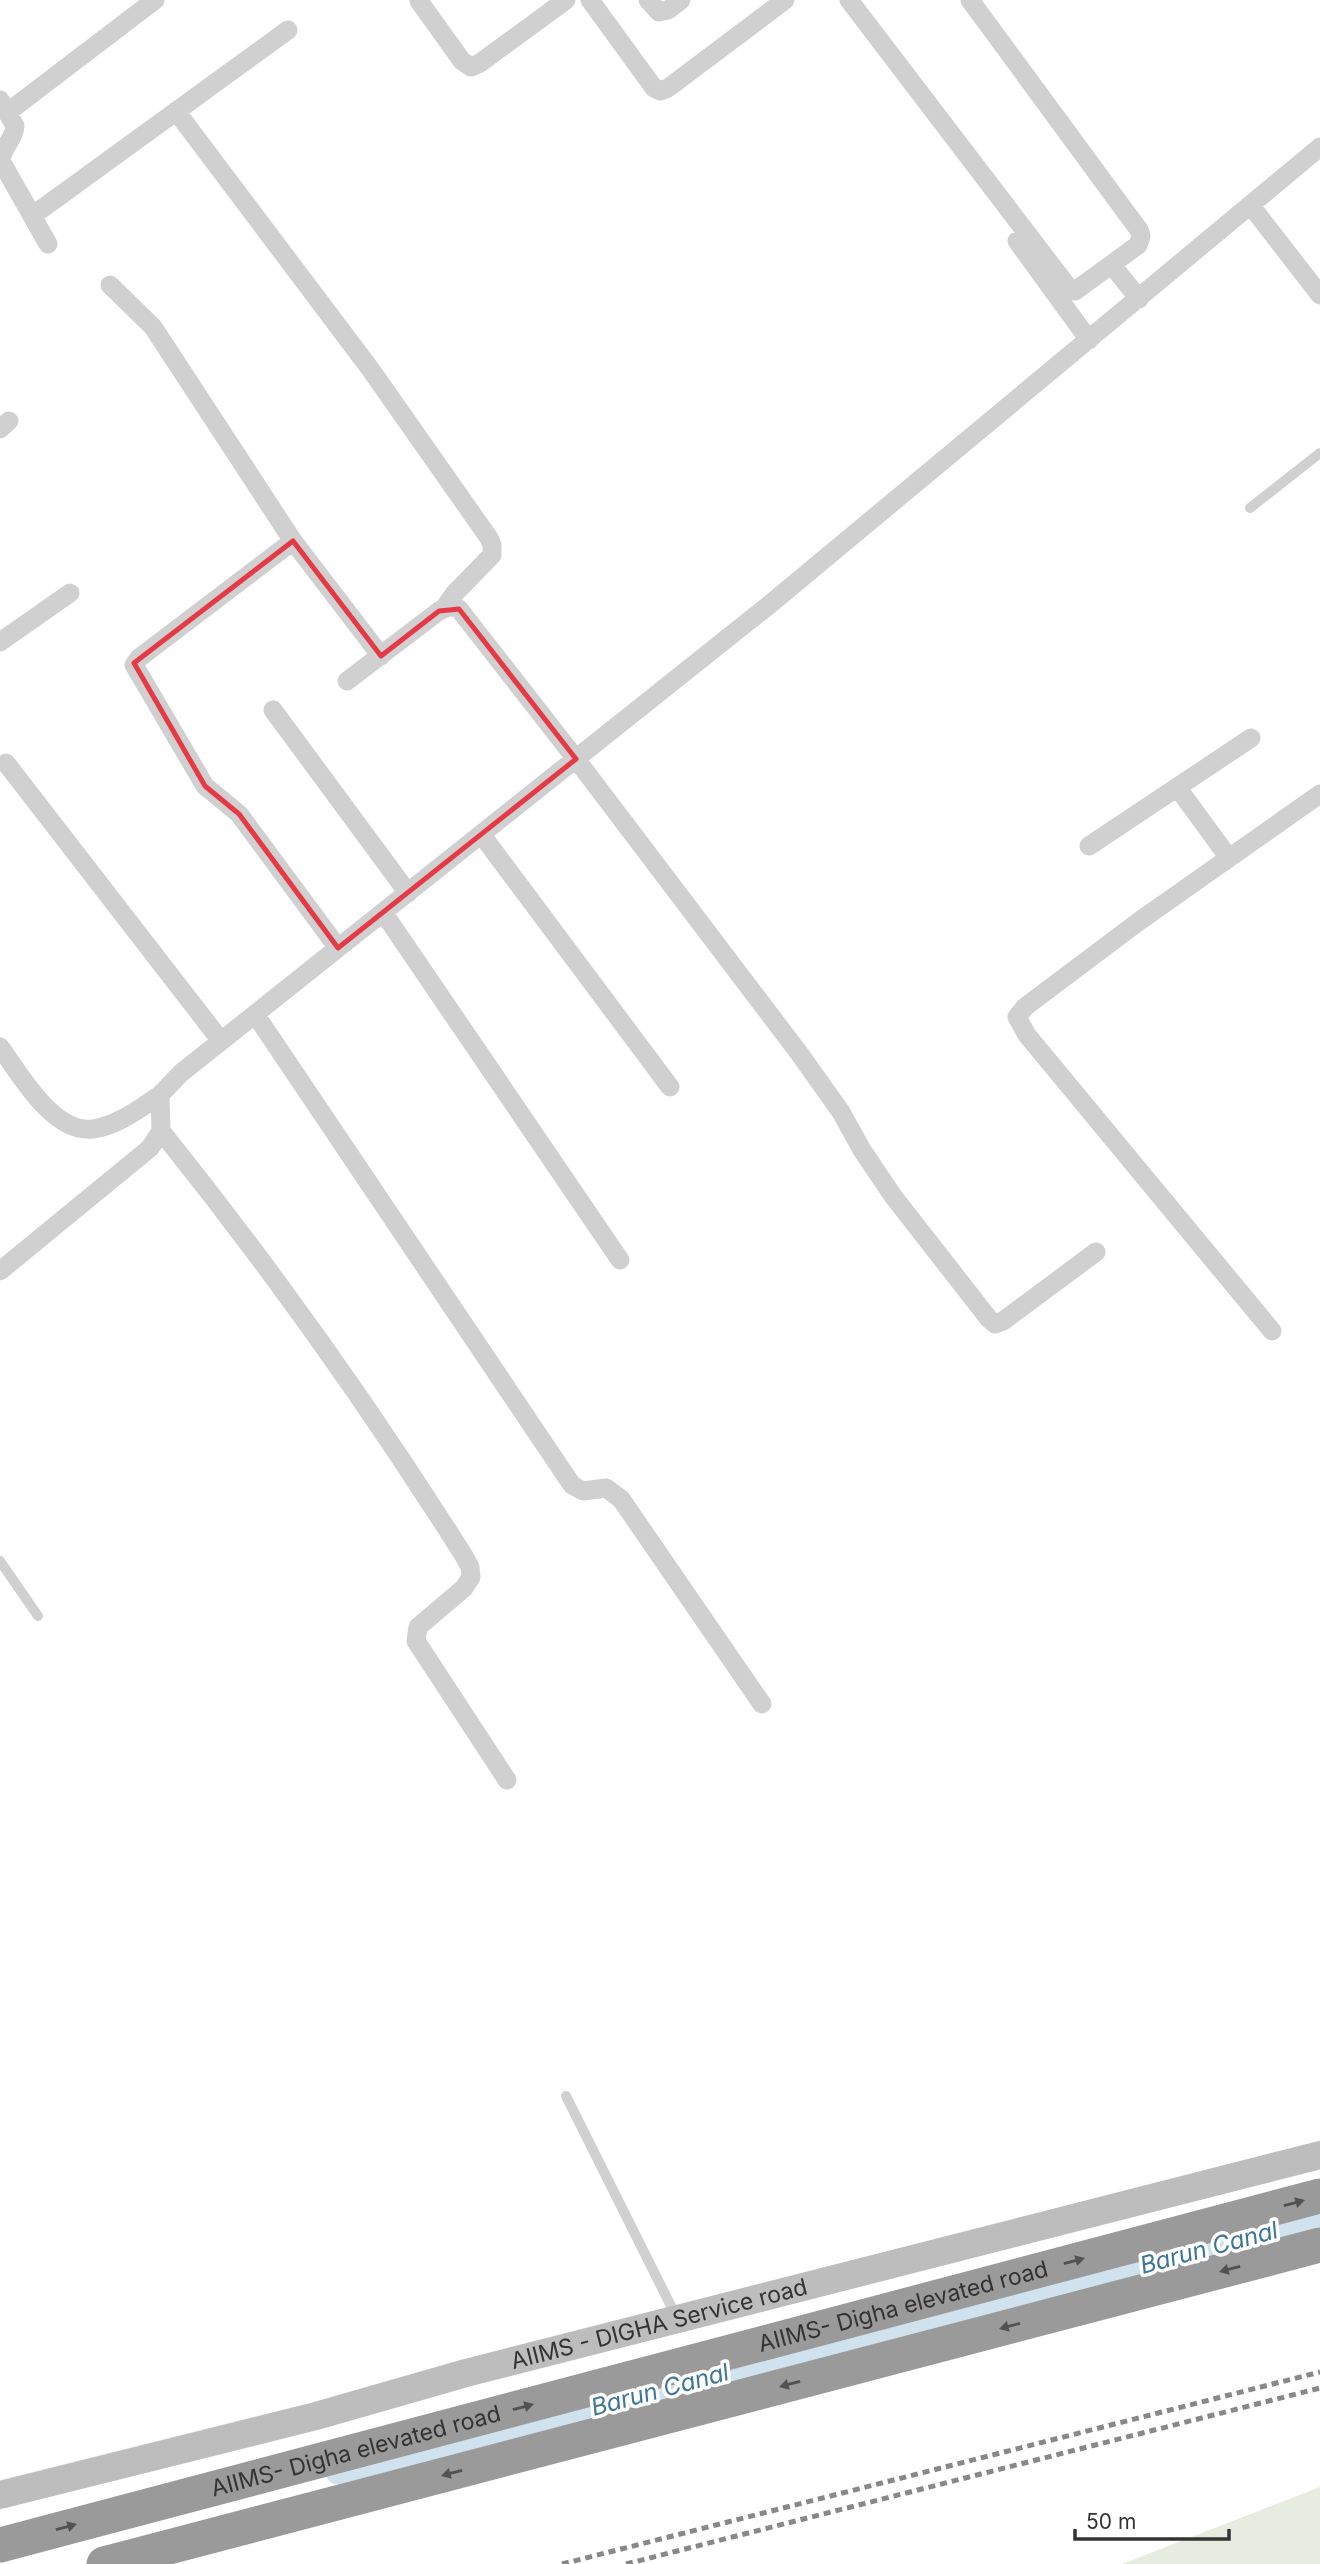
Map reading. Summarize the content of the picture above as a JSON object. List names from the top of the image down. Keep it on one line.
{"streets":{"highway":["AIIMS- Digha elevated road"],"main road":["AIIMS - DIGHA Service road"]},"water":["Barun Canal"],"scale_bar":"50 m"}
